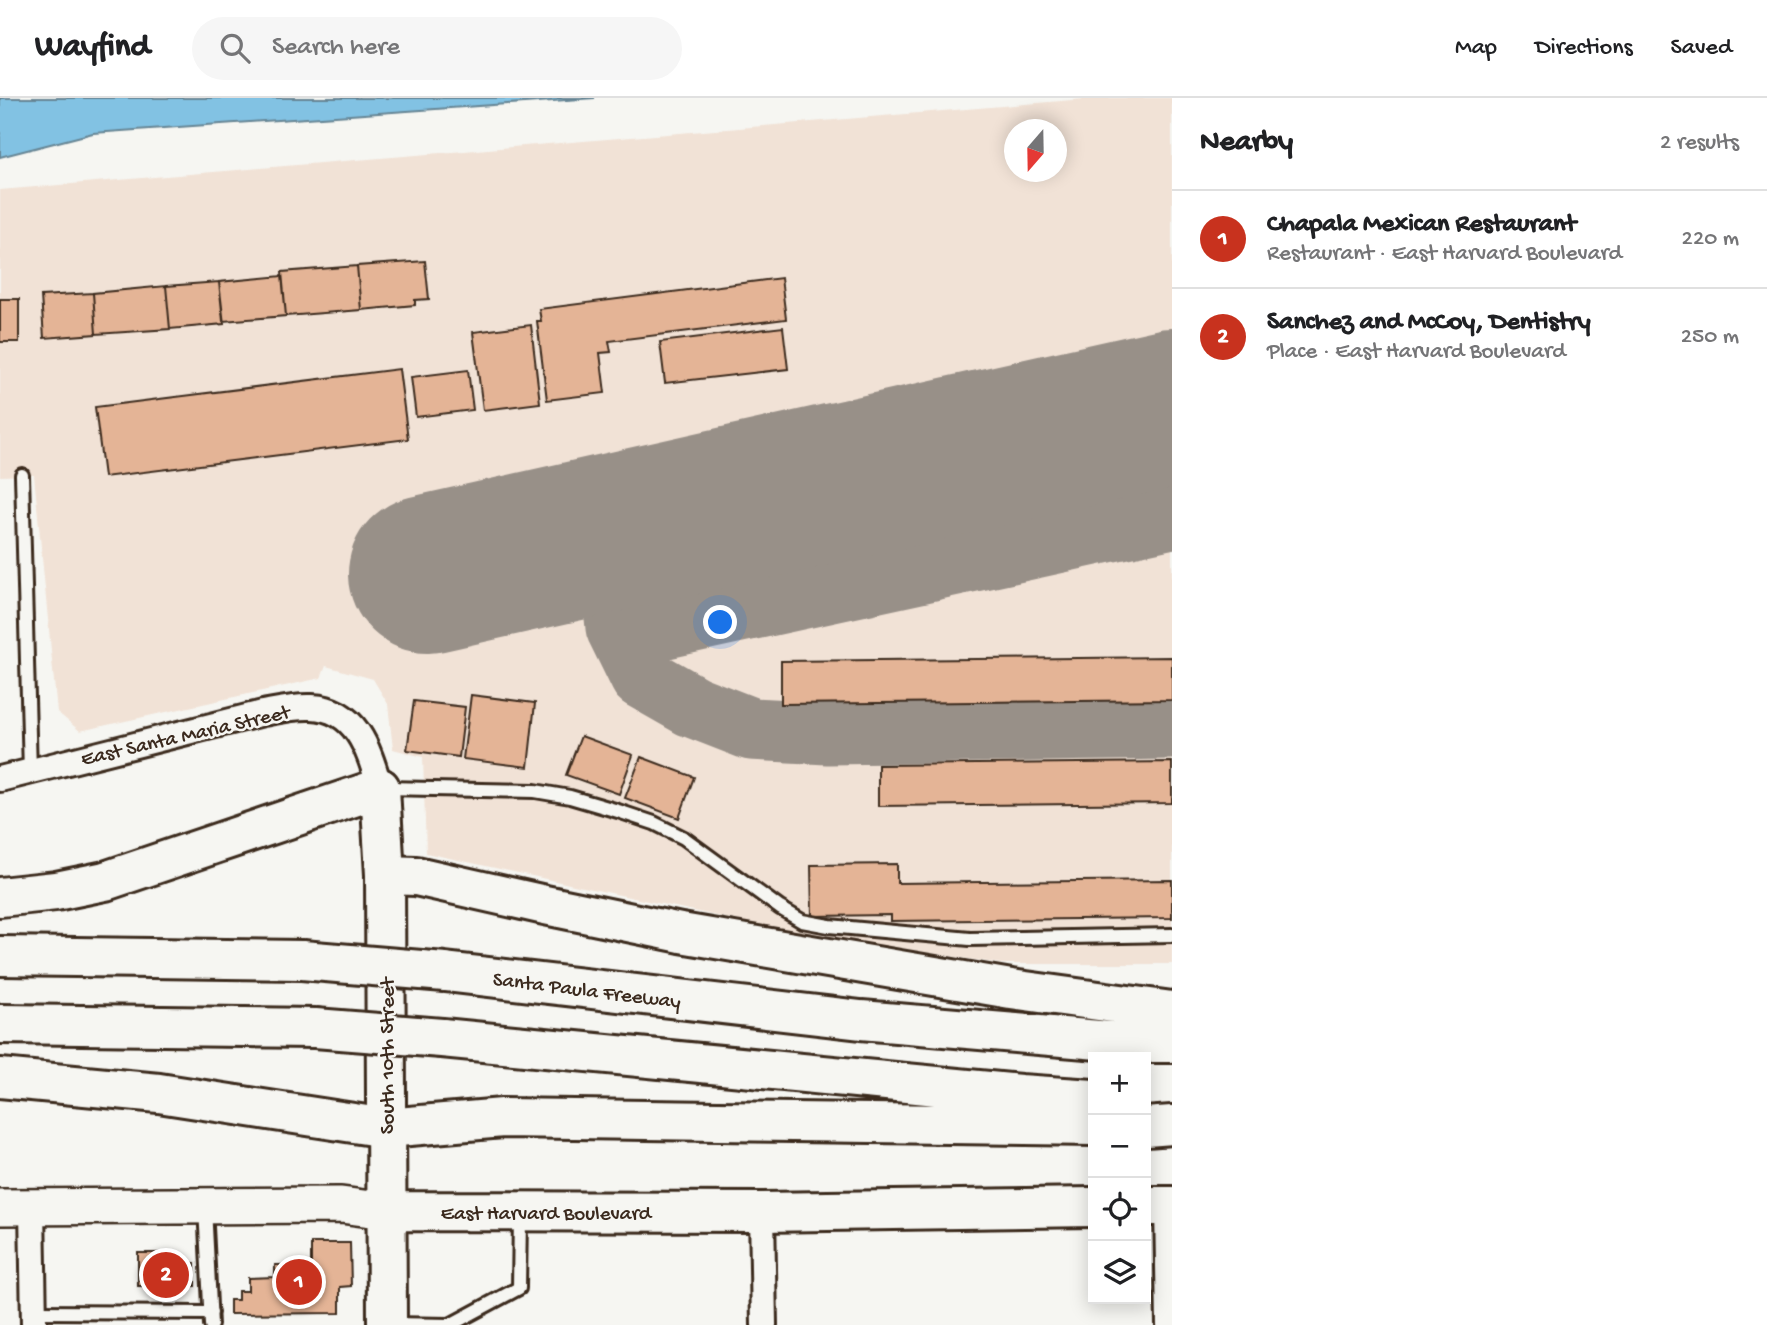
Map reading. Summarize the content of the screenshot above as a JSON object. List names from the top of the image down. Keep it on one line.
{"streets":{"main road":["Santa Paula Freeway","South 10th Street","East Harvard Boulevard"],"street":["East Santa Maria Street"]},"crossings":[["East Santa Maria Street","South 10th Street"],["South 10th Street","East Harvard Boulevard"]],"north":"bottom","page":{"header":"Wayfind","search":"Search here","nav":["Map","Directions","Saved"],"heading":["Nearby","2 results"],"list":[{"mark":"1","name":"Chapala Mexican Restaurant","note":"Restaurant · East Harvard Boulevard","value":"220 m"},{"mark":"2","name":"Sanchez and McCoy, Dentistry","note":"Place · East Harvard Boulevard","value":"250 m"}],"map_buttons":["+","−"],"pins":["2","1"]}}
